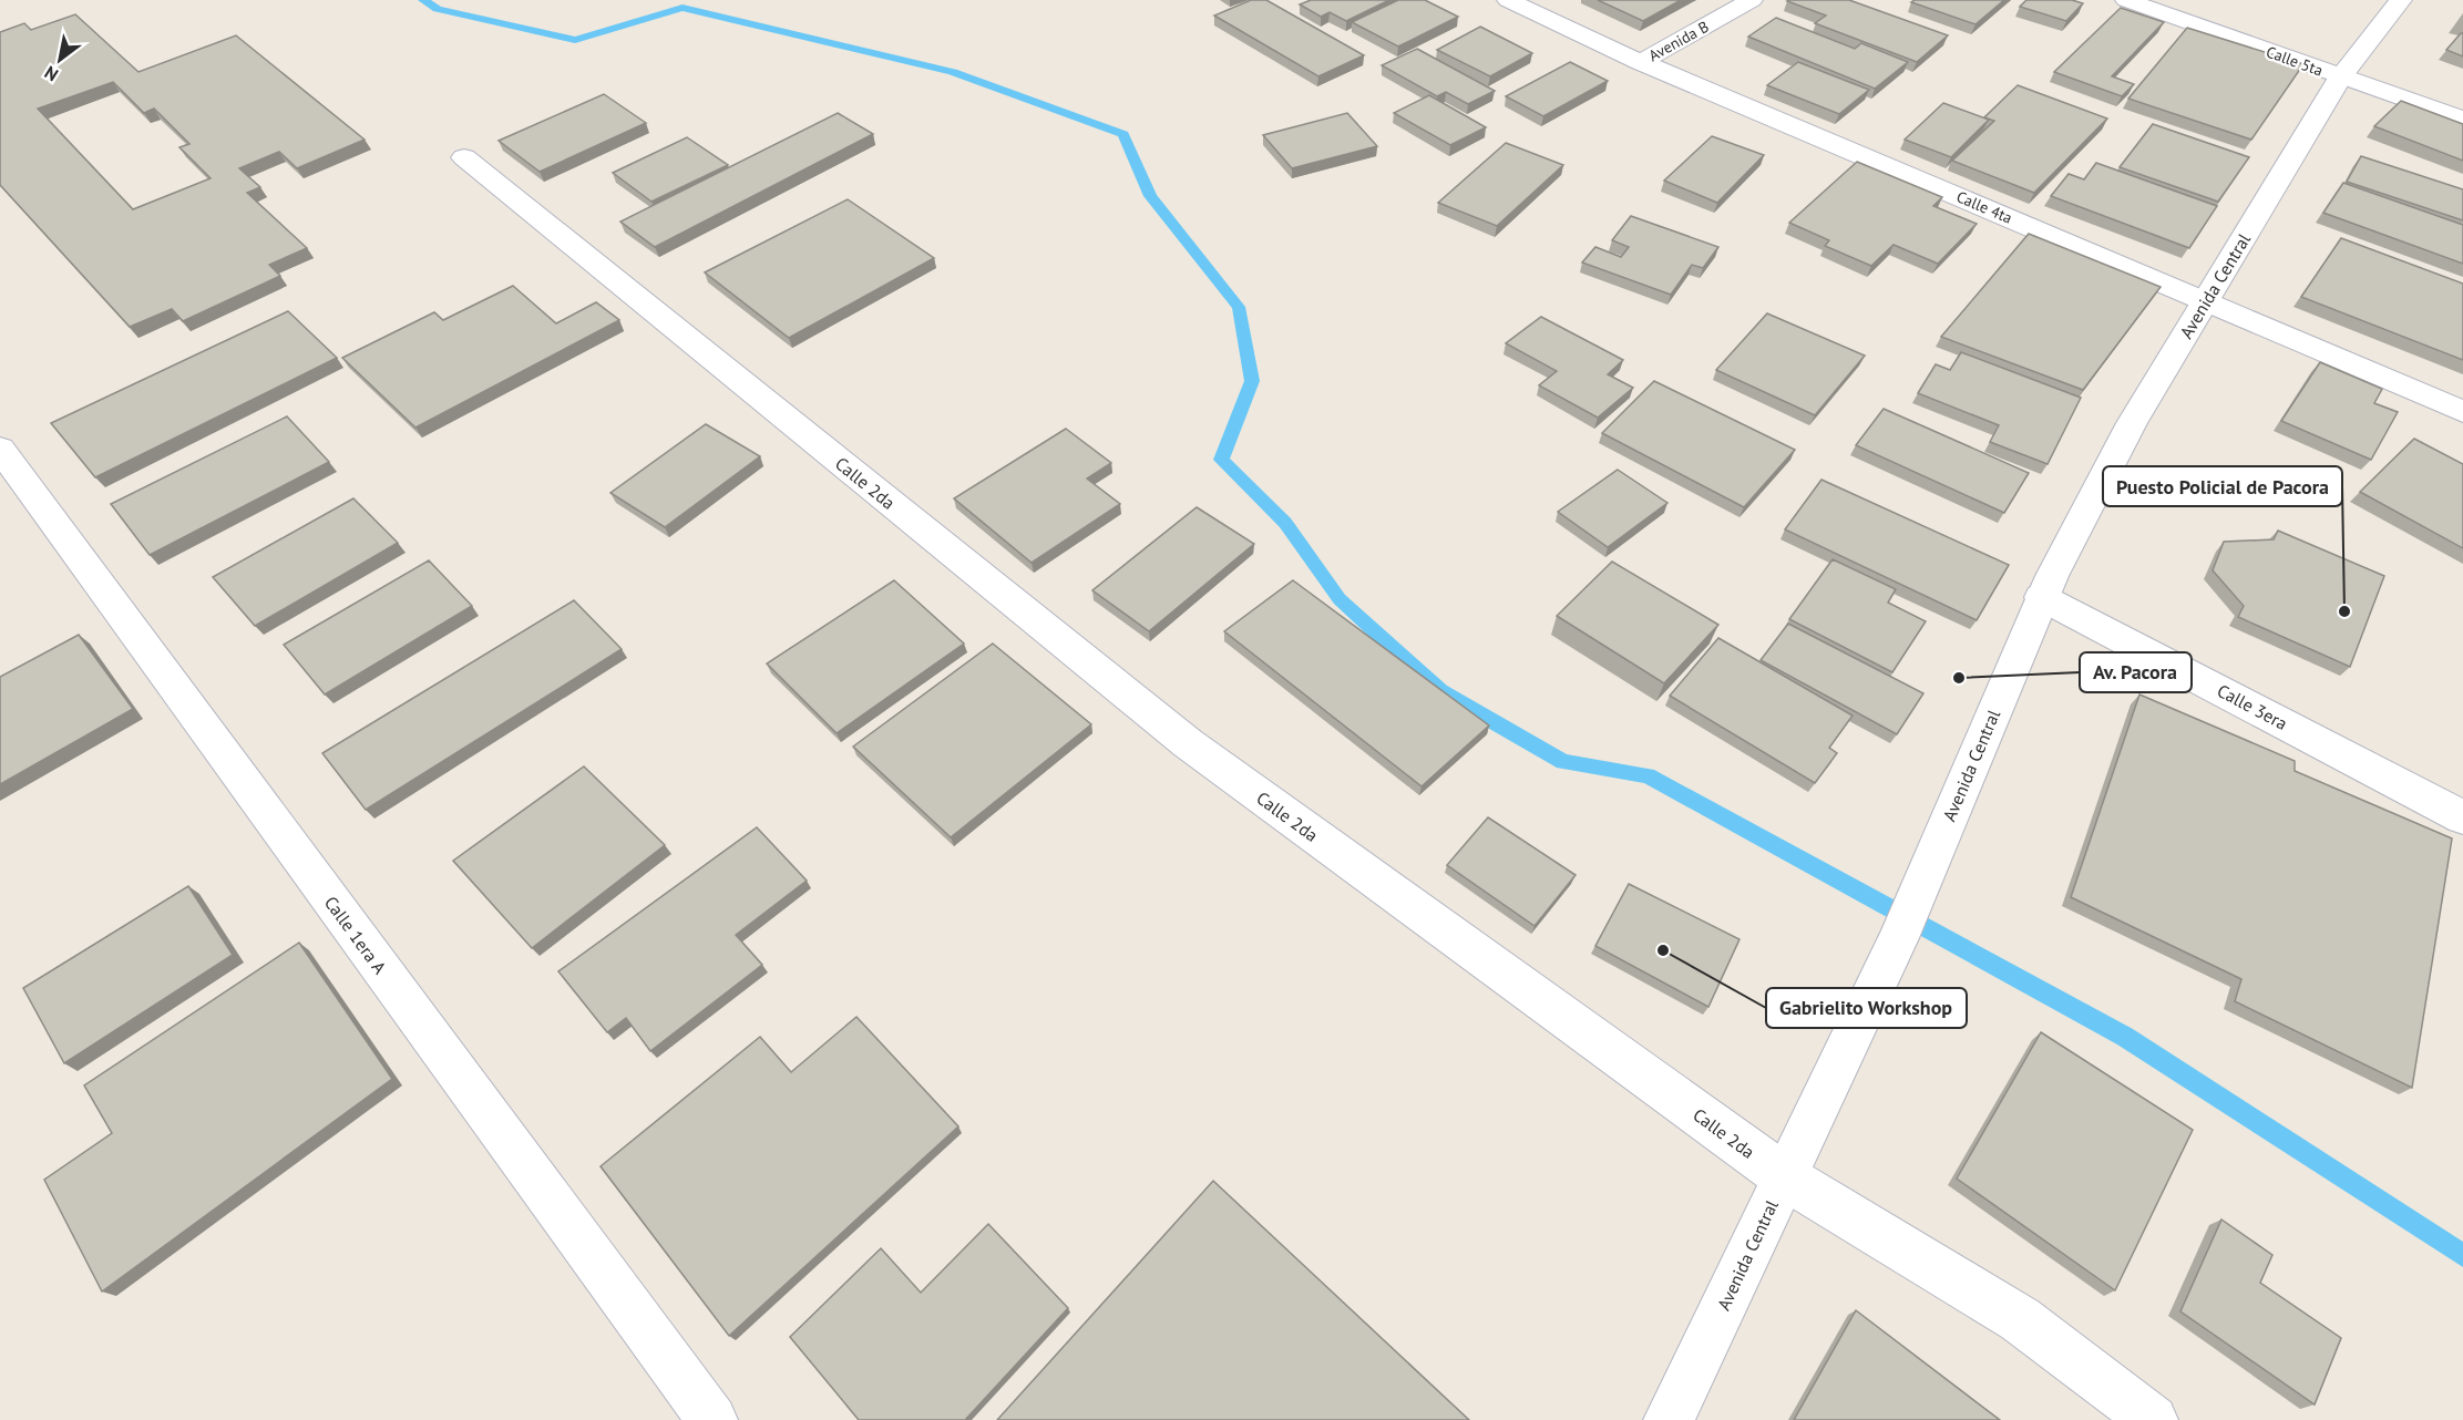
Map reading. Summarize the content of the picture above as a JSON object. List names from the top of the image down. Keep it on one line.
{"streets":{"street":["Avenida B","Calle 5ta","Calle 4ta","Avenida Central","Calle 2da","Calle 3era","Calle 1era A"]},"crossings":[["Avenida B","Calle 4ta"],["Calle 5ta","Avenida Central"],["Calle 4ta","Avenida Central"],["Avenida Central","Calle 2da"],["Avenida Central","Calle 3era"]],"places":["Puesto Policial de Pacora","Av. Pacora","Gabrielito Workshop"],"north":"bottom left"}
